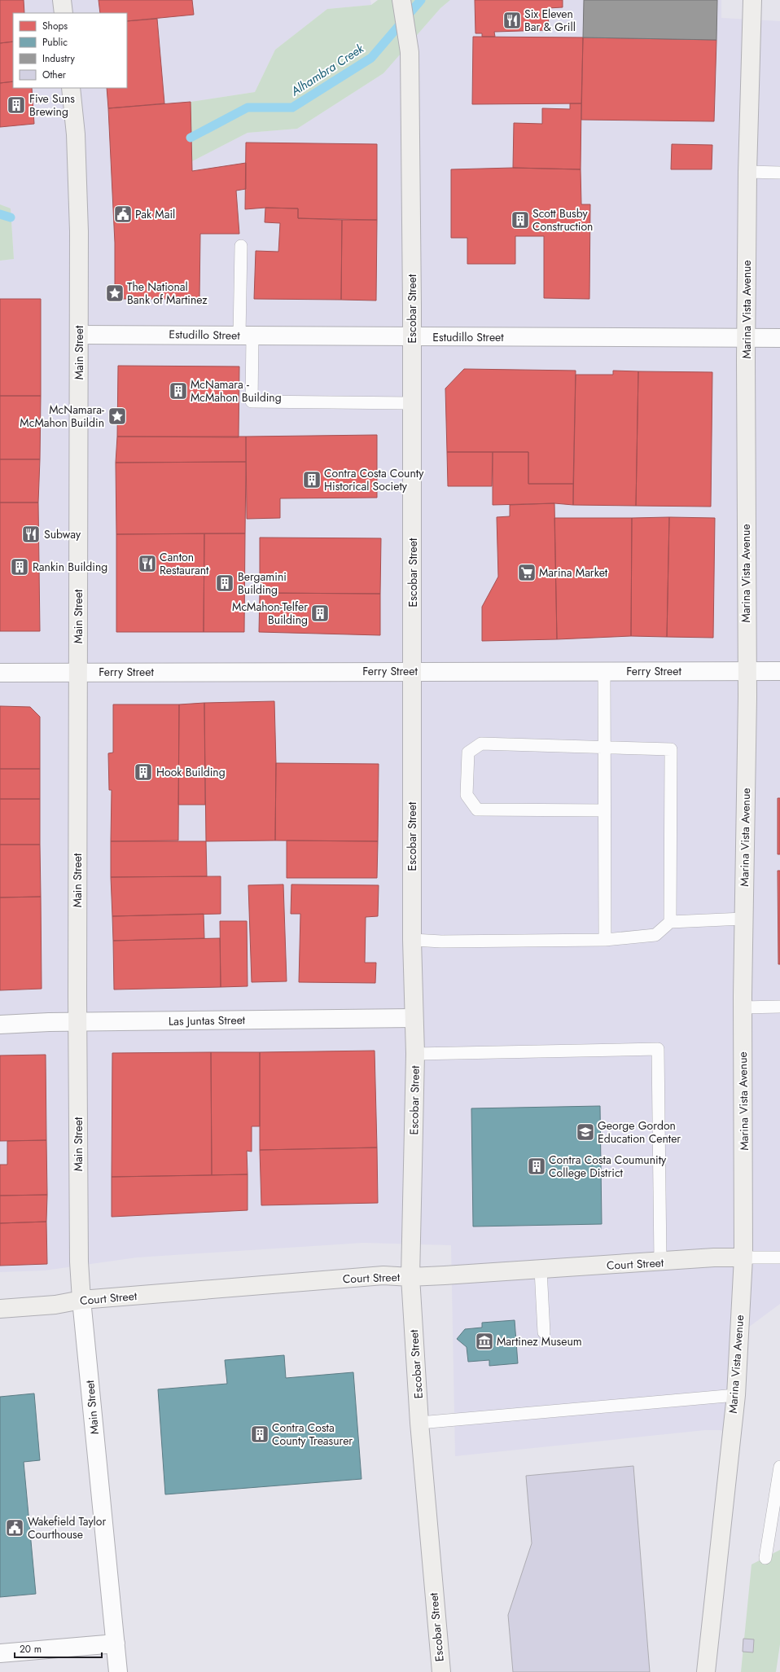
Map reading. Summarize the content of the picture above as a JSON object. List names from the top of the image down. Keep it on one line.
{"streets":{"main road":["Escobar Street","Marina Vista Avenue","Main Street","Court Street"],"street":["Estudillo Street","Ferry Street","Las Juntas Street"]},"crossings":[["Escobar Street","Estudillo Street"],["Escobar Street","Ferry Street"],["Escobar Street","Las Juntas Street"],["Escobar Street","Court Street"],["Marina Vista Avenue","Estudillo Street"],["Marina Vista Avenue","Ferry Street"],["Marina Vista Avenue","Court Street"],["Estudillo Street","Main Street"],["Main Street","Ferry Street"],["Main Street","Las Juntas Street"],["Main Street","Court Street"]],"water":["Alhambra Creek"],"places":{"restaurant":["Six Eleven Bar & Grill","Subway","Canton Restaurant"],"building":["Five Suns Brewing","Scott Busby Construction","McNamara - McMahon Building","Contra Costa County Historical Society","Rankin Building","Bergamini Building","McMahon-Telfer Building","Hook Building","Contra Costa Coumunity College District","Contra Costa County Treasurer"],"public building":["Pak Mail","Wakefield Taylor Courthouse"],"place":["The National Bank of Martinez","McNamara- McMahon Buildin"],"supermarket":["Marina Market"],"school or university":["George Gordon Education Center"],"museum":["Martinez Museum"]},"legend":["Shops","Public","Industry","Other"],"scale_bar":"20 m"}
